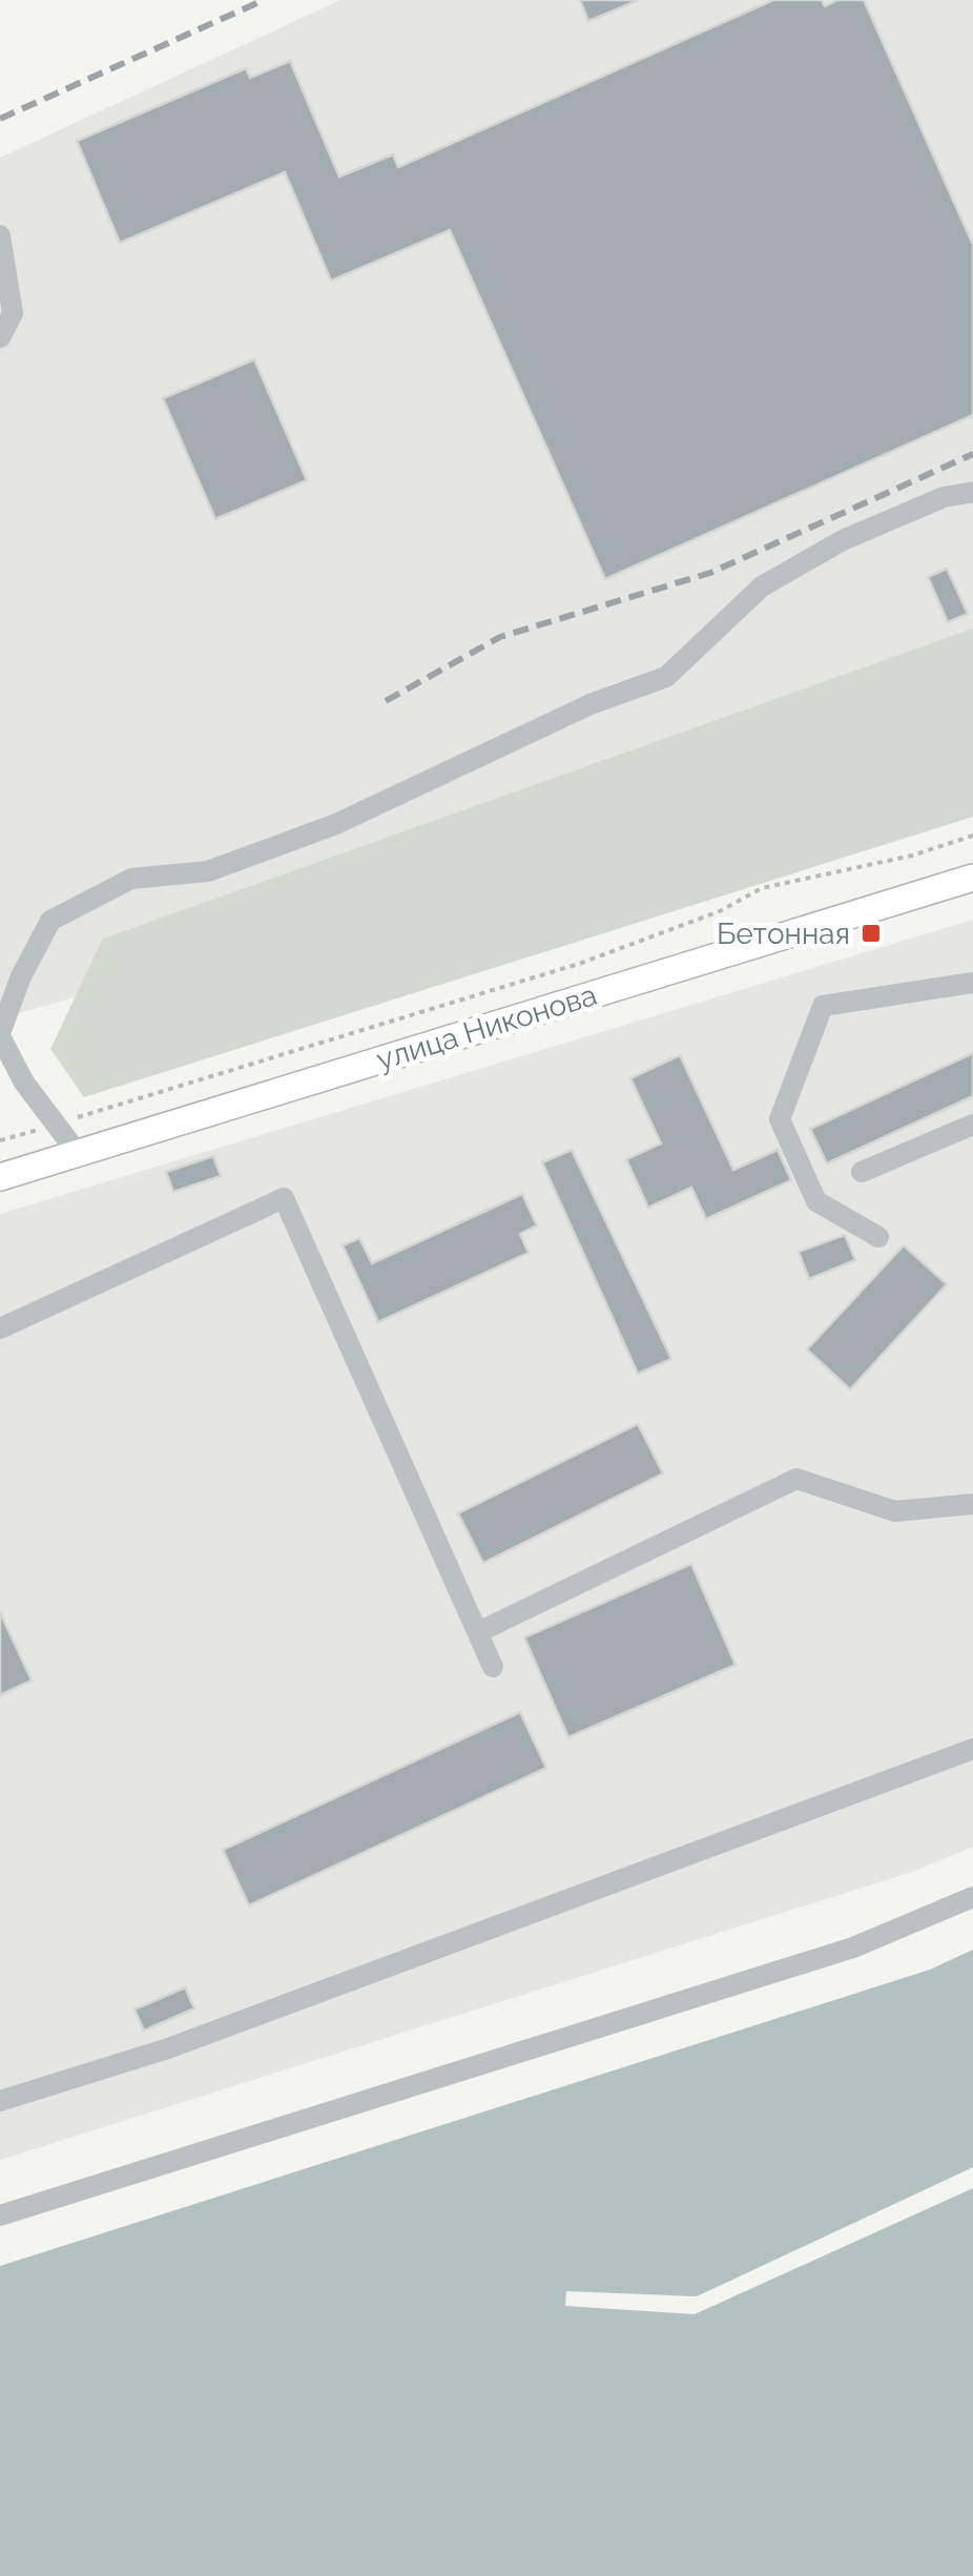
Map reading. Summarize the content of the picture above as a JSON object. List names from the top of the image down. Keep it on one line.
{"streets":{"main road":["улица Никонова"]},"places":{"transit":["Бетонная"]}}
